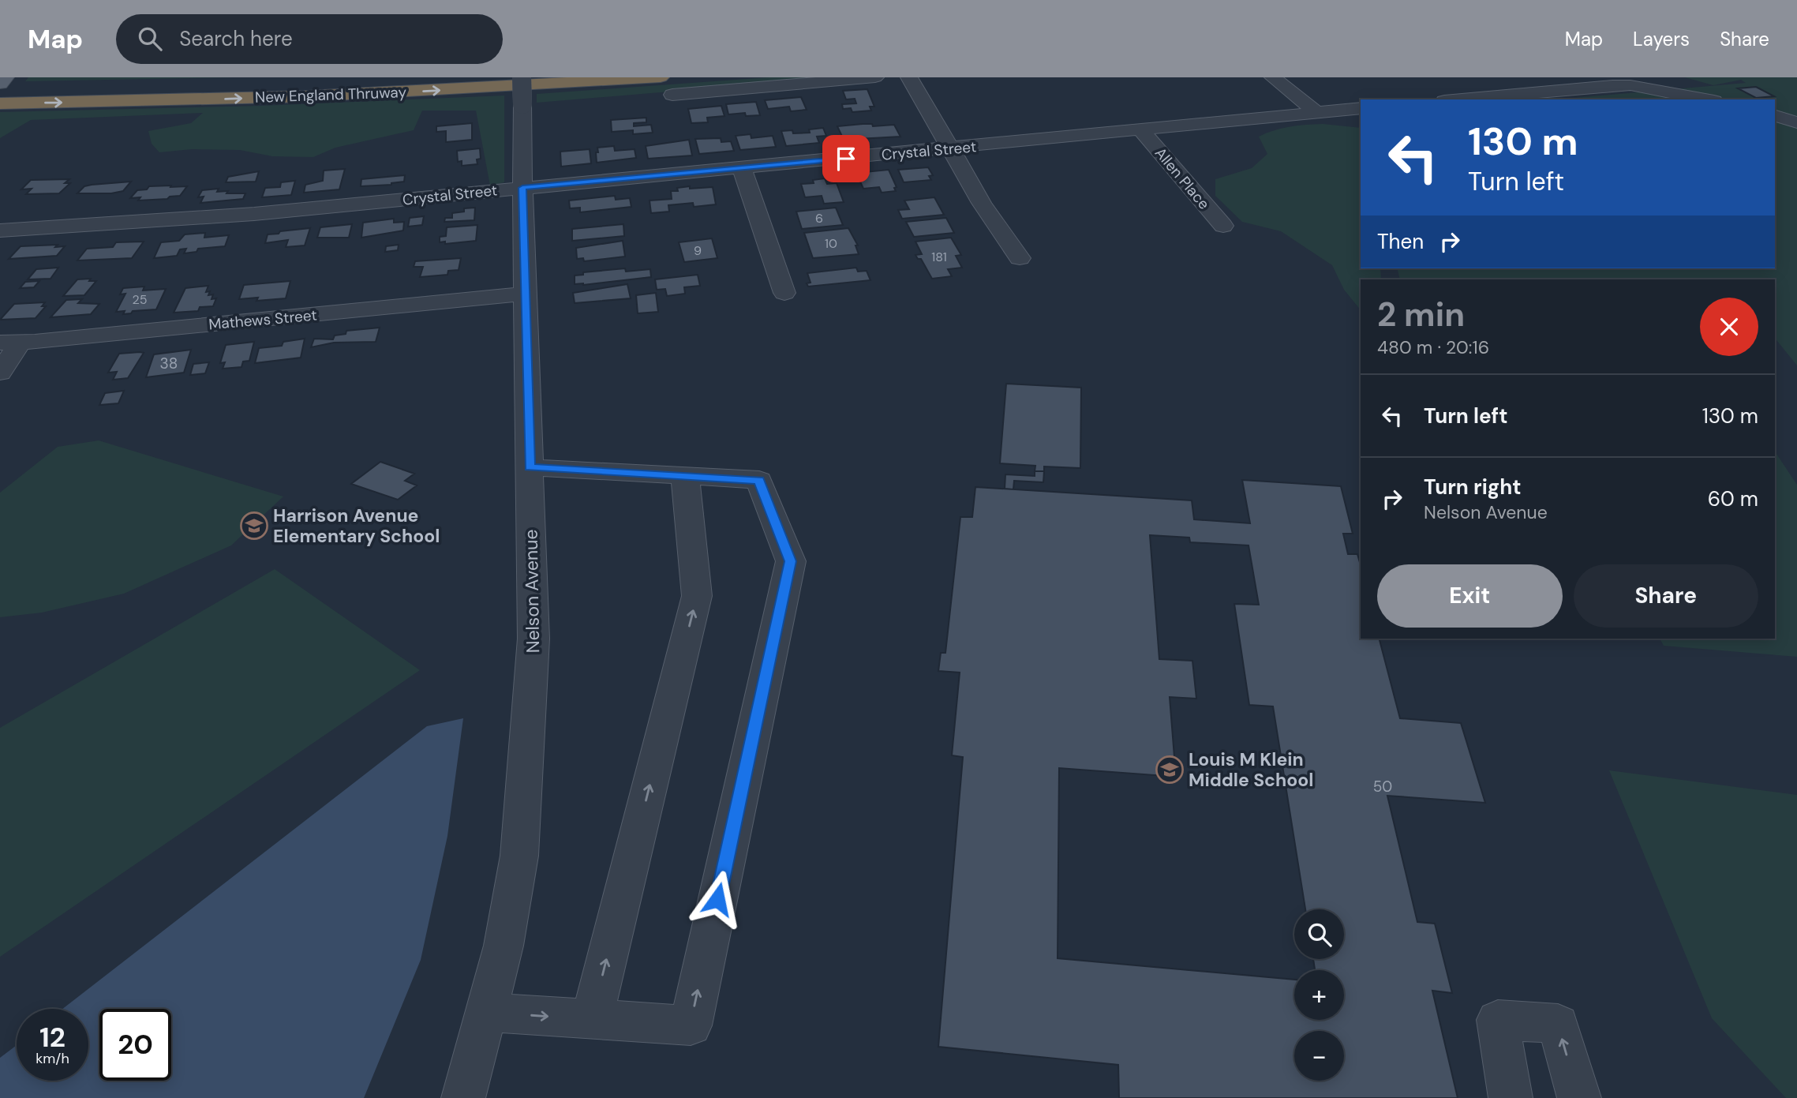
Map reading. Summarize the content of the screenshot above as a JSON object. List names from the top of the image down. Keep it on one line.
{"streets":{"highway":["New England Thruway"],"street":["Crystal Street","Allen Place","Mathews Street","Nelson Avenue"]},"crossings":[["Crystal Street","Allen Place"],["Crystal Street","Nelson Avenue"],["Mathews Street","Nelson Avenue"]],"places":{"school or university":["Harrison Avenue Elementary School","Louis M Klein Middle School"]},"house_numbers":["6","10","9","181","25","38","50"],"page":{"header":"Map","search":"Search here","nav":["Map","Layers","Share"],"turn":["130 m","Turn left"],"then":"Then","heading":["2 min","480 m · 20:16"],"list":[{"name":"Turn left","value":"130 m"},{"name":"Turn right","note":"Nelson Avenue","value":"60 m"}],"buttons":["Exit","Share"],"map_buttons":["+","−"],"speed":"12 km/h","limit":"20"}}
